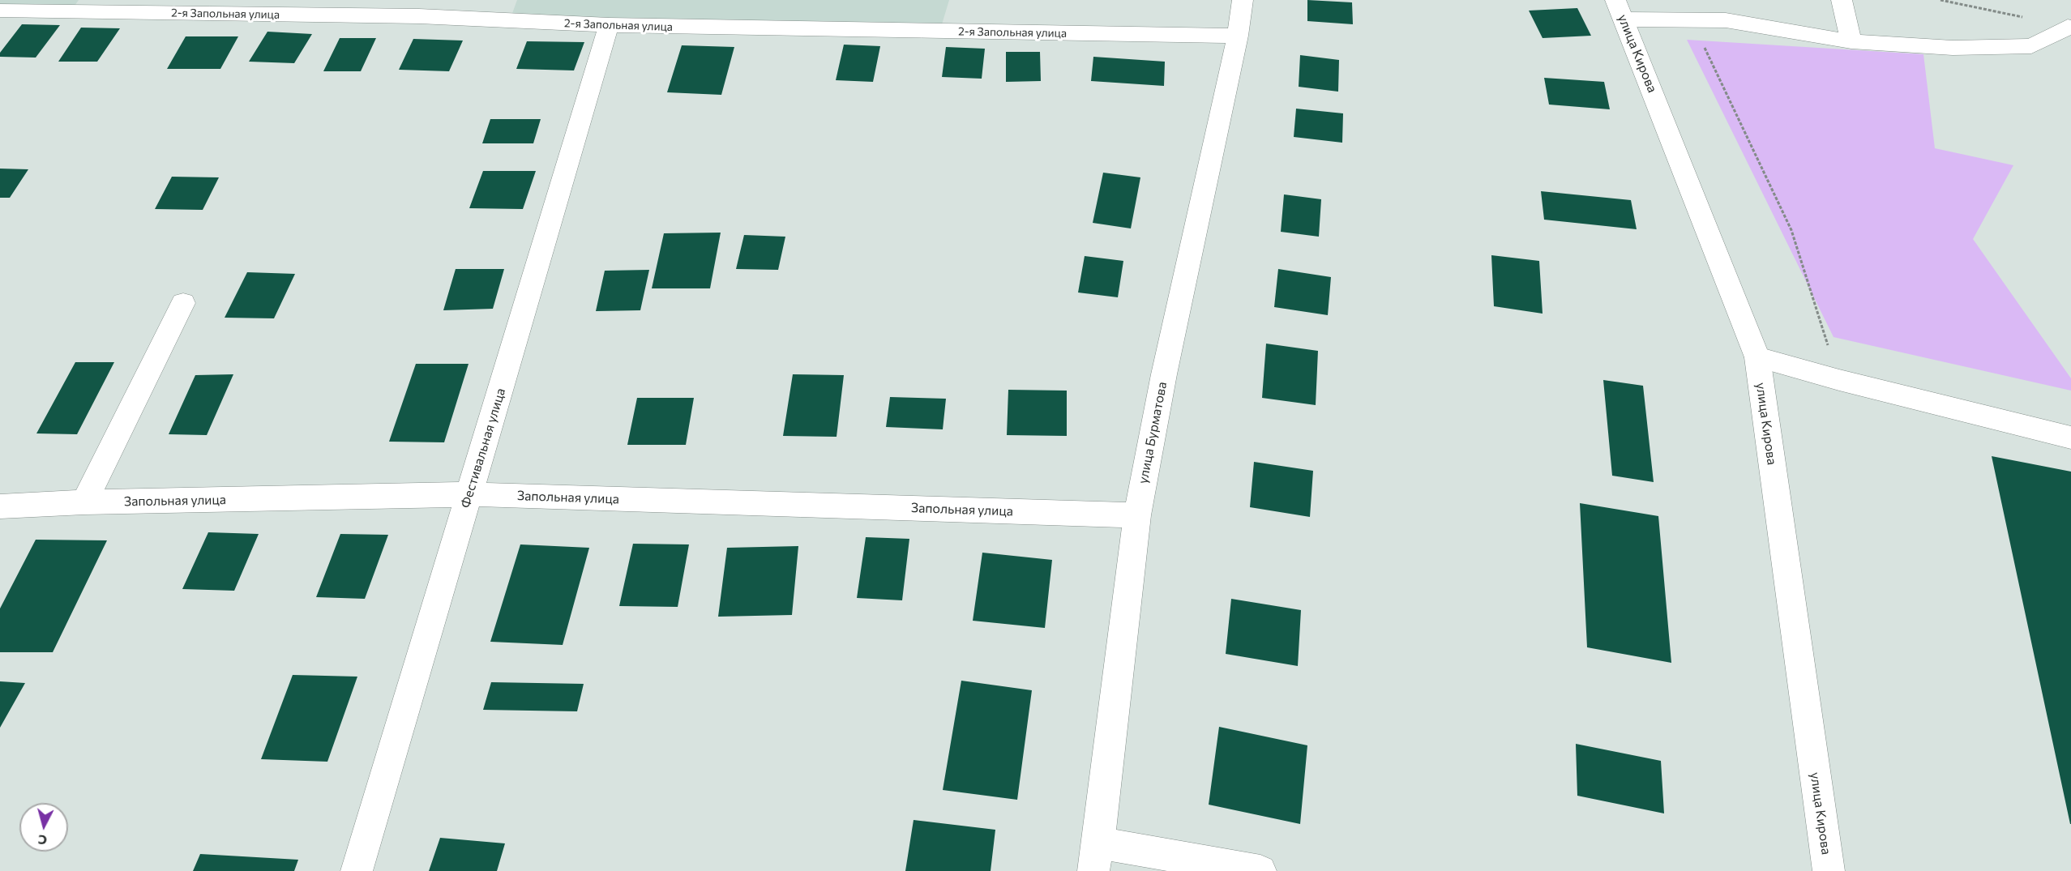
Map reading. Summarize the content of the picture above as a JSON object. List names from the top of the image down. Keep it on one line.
{"streets":{"street":["2-я Запольная улица","улица Кирова","улица Бурматова","Фестивальная улица","Запольная улица"]},"crossings":[["2-я Запольная улица","улица Бурматова"],["2-я Запольная улица","Фестивальная улица"],["улица Бурматова","Запольная улица"],["Фестивальная улица","Запольная улица"]],"north":"bottom"}
